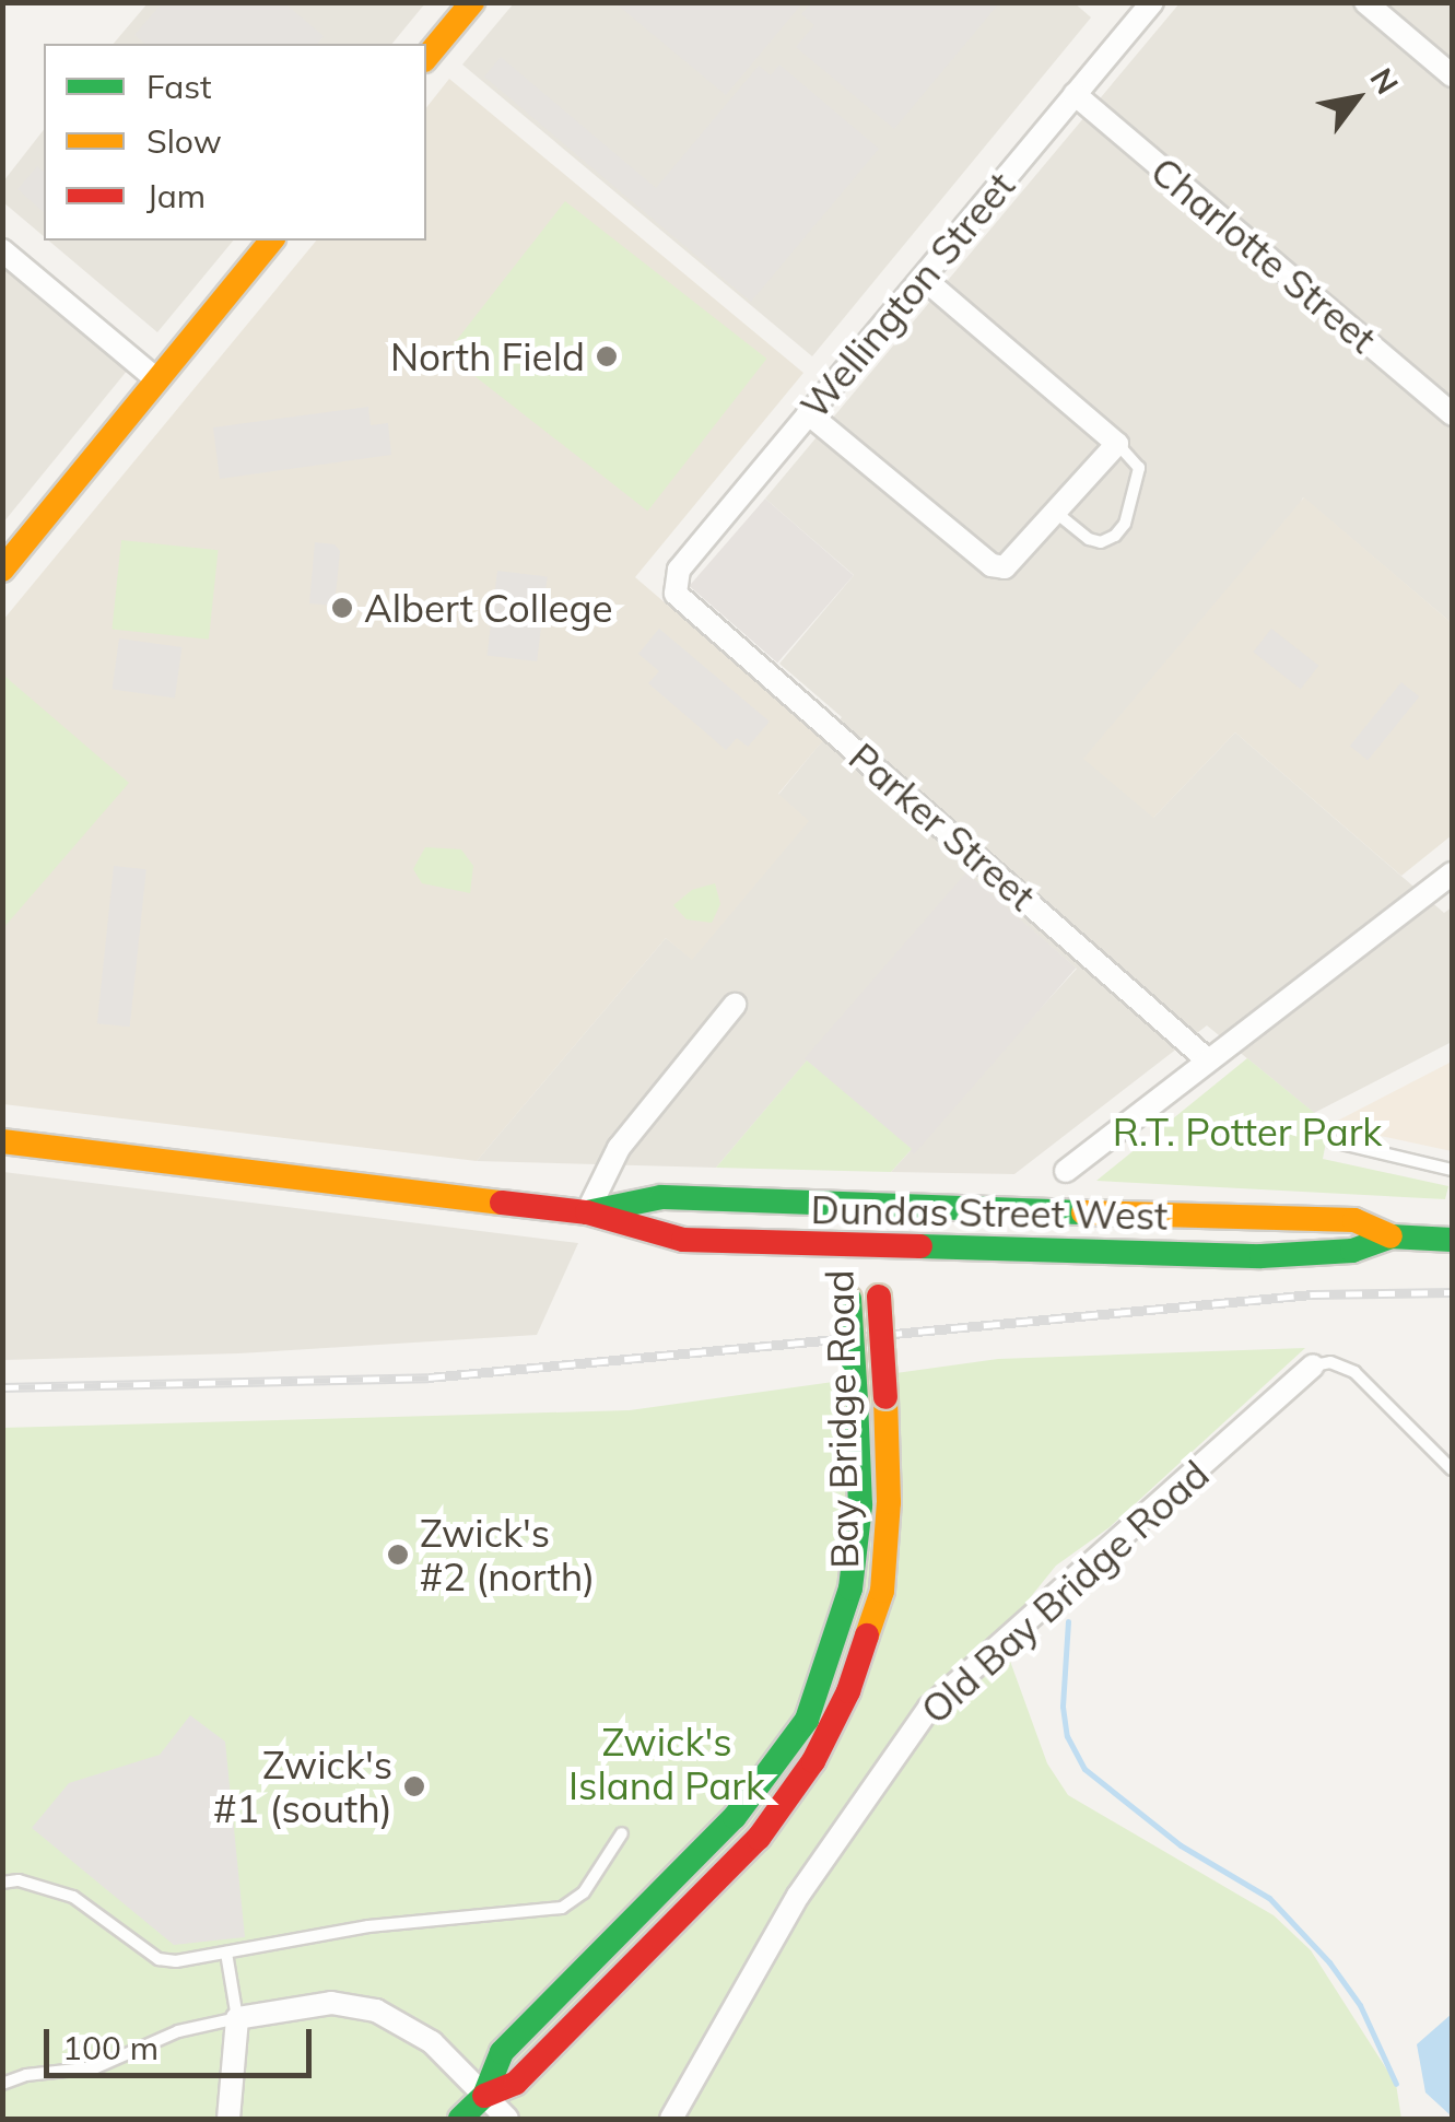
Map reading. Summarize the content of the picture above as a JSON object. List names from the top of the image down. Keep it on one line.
{"streets":{"main road":["Dundas Street West","Bay Bridge Road"],"street":["Charlotte Street","Wellington Street","Parker Street","Old Bay Bridge Road"]},"crossings":[["Charlotte Street","Wellington Street"],["Wellington Street","Parker Street"],["Dundas Street West","Bay Bridge Road"]],"parks":["R.T. Potter Park","Zwick's Island Park"],"places":["North Field","Albert College","Zwick's #2 (north)","Zwick's #1 (south)"],"legend":["Fast","Slow","Jam"],"scale_bar":"100 m","north":"top right"}
